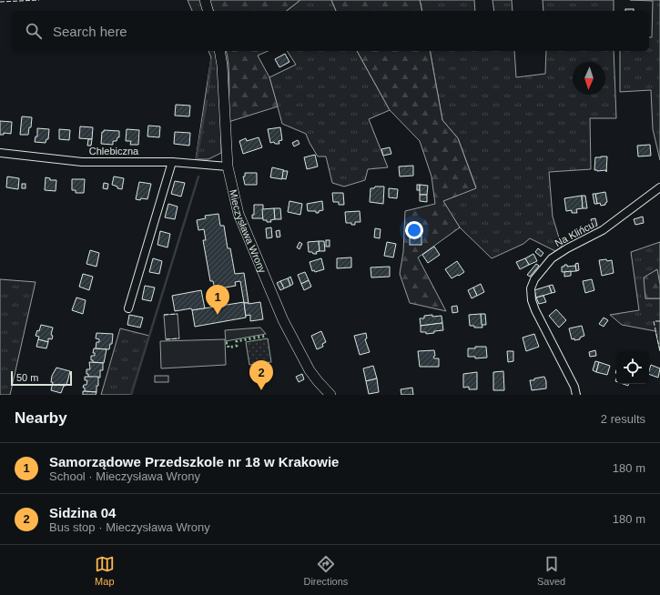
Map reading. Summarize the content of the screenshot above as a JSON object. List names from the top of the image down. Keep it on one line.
{"streets":{"street":["Chlebiczna","Mieczysława Wrony","Na Klińcu"]},"crossings":[["Chlebiczna","Mieczysława Wrony"]],"scale_bar":"50 m","north":"bottom","page":{"search":"Search here","pins":["1","2"],"scale":"50 m","heading":["Nearby","2 results"],"list":[{"mark":"1","name":"Samorządowe Przedszkole nr 18 w Krakowie","note":"School · Mieczysława Wrony","value":"180 m"},{"mark":"2","name":"Sidzina 04","note":"Bus stop · Mieczysława Wrony","value":"180 m"}],"nav":["Map","Directions","Saved"]}}
